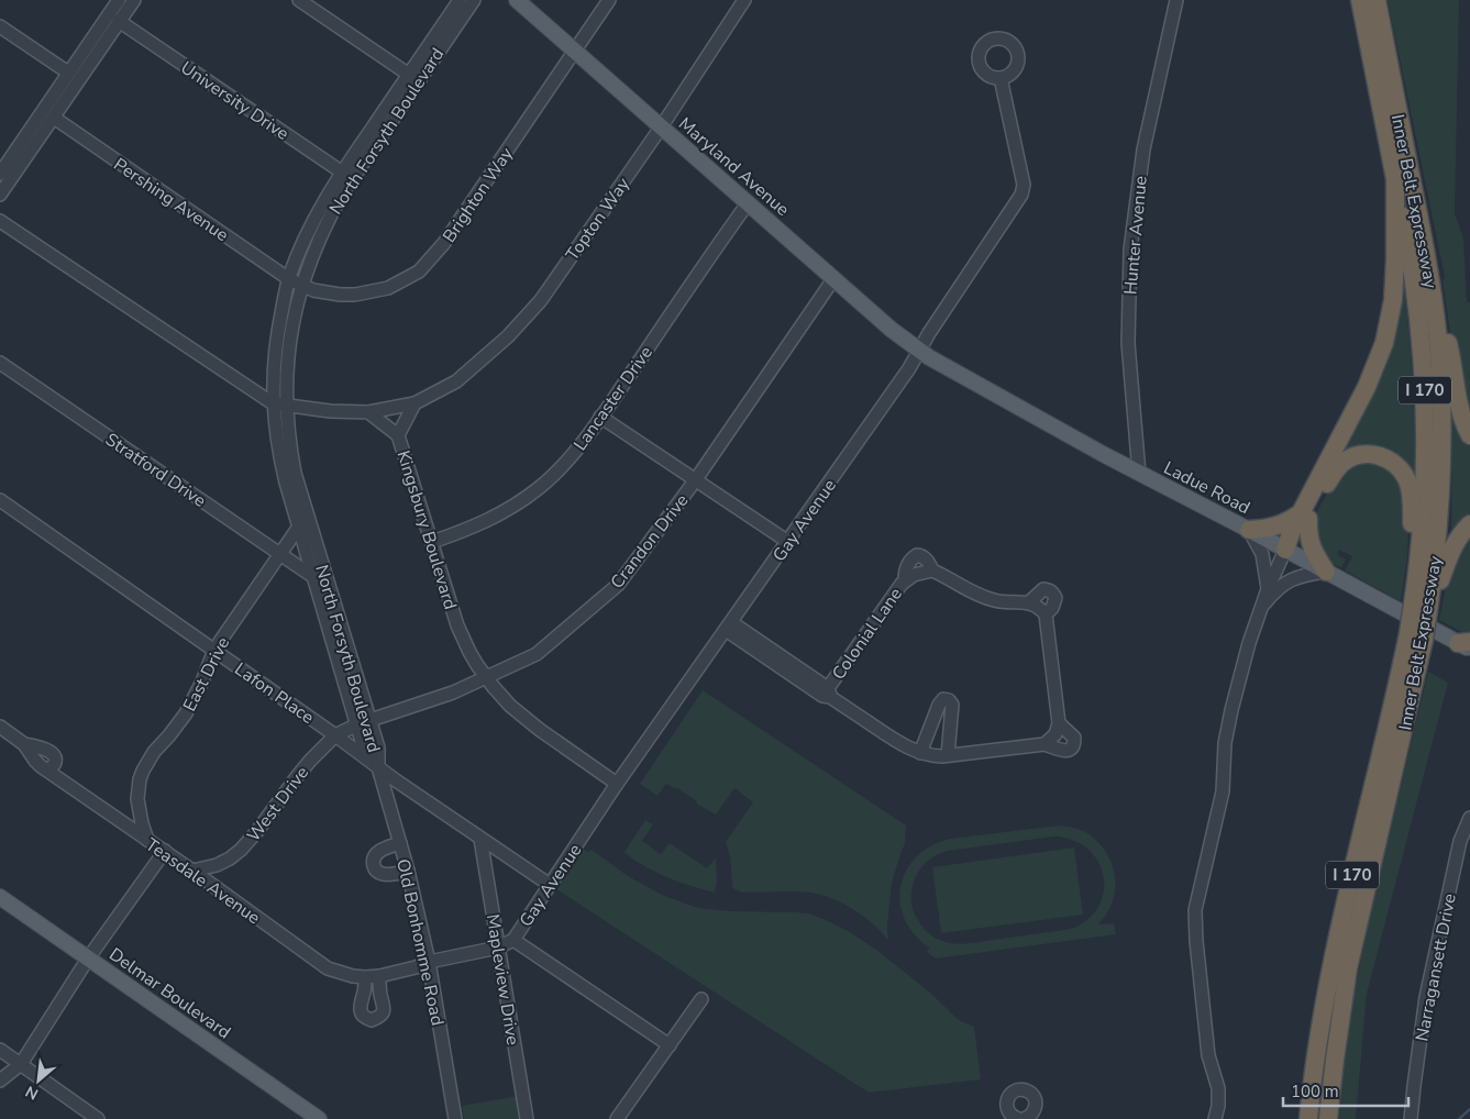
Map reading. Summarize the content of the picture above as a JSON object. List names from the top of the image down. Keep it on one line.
{"streets":{"highway":["Inner Belt Expressway","I 170"],"main road":["Maryland Avenue","Ladue Road","Delmar Boulevard"],"street":["University Drive","North Forsyth Boulevard","Brighton Way","Pershing Avenue","Topton Way","Hunter Avenue","Lancaster Drive","Stratford Drive","Gay Avenue","Kingsbury Boulevard","Crandon Drive","Colonial Lane","East Drive","Lafon Place","West Drive","Teasdale Avenue","Old Bonhomme Road","Narragansett Drive","Mapleview Drive"]},"crossings":[["University Drive","North Forsyth Boulevard"],["North Forsyth Boulevard","Brighton Way"],["North Forsyth Boulevard","Pershing Avenue"],["North Forsyth Boulevard","Stratford Drive"],["North Forsyth Boulevard","Crandon Drive"],["North Forsyth Boulevard","East Drive"],["North Forsyth Boulevard","Lafon Place"],["North Forsyth Boulevard","West Drive"],["North Forsyth Boulevard","Old Bonhomme Road"],["Maryland Avenue","Brighton Way"],["Maryland Avenue","Topton Way"],["Maryland Avenue","Lancaster Drive"],["Maryland Avenue","Ladue Road"],["Maryland Avenue","Gay Avenue"],["Maryland Avenue","Crandon Drive"],["Brighton Way","Pershing Avenue"],["Topton Way","Kingsbury Boulevard"],["Hunter Avenue","Ladue Road"],["Lancaster Drive","Kingsbury Boulevard"],["Stratford Drive","East Drive"],["Ladue Road","Gay Avenue"],["Gay Avenue","Kingsbury Boulevard"],["Gay Avenue","Colonial Lane"],["Gay Avenue","Lafon Place"],["Gay Avenue","Teasdale Avenue"],["Kingsbury Boulevard","Crandon Drive"],["Crandon Drive","West Drive"],["East Drive","Lafon Place"],["East Drive","Teasdale Avenue"],["Lafon Place","West Drive"],["Lafon Place","Old Bonhomme Road"],["Lafon Place","Mapleview Drive"],["West Drive","Teasdale Avenue"],["Teasdale Avenue","Old Bonhomme Road"],["Teasdale Avenue","Mapleview Drive"]],"scale_bar":"100 m","north":"bottom left"}
